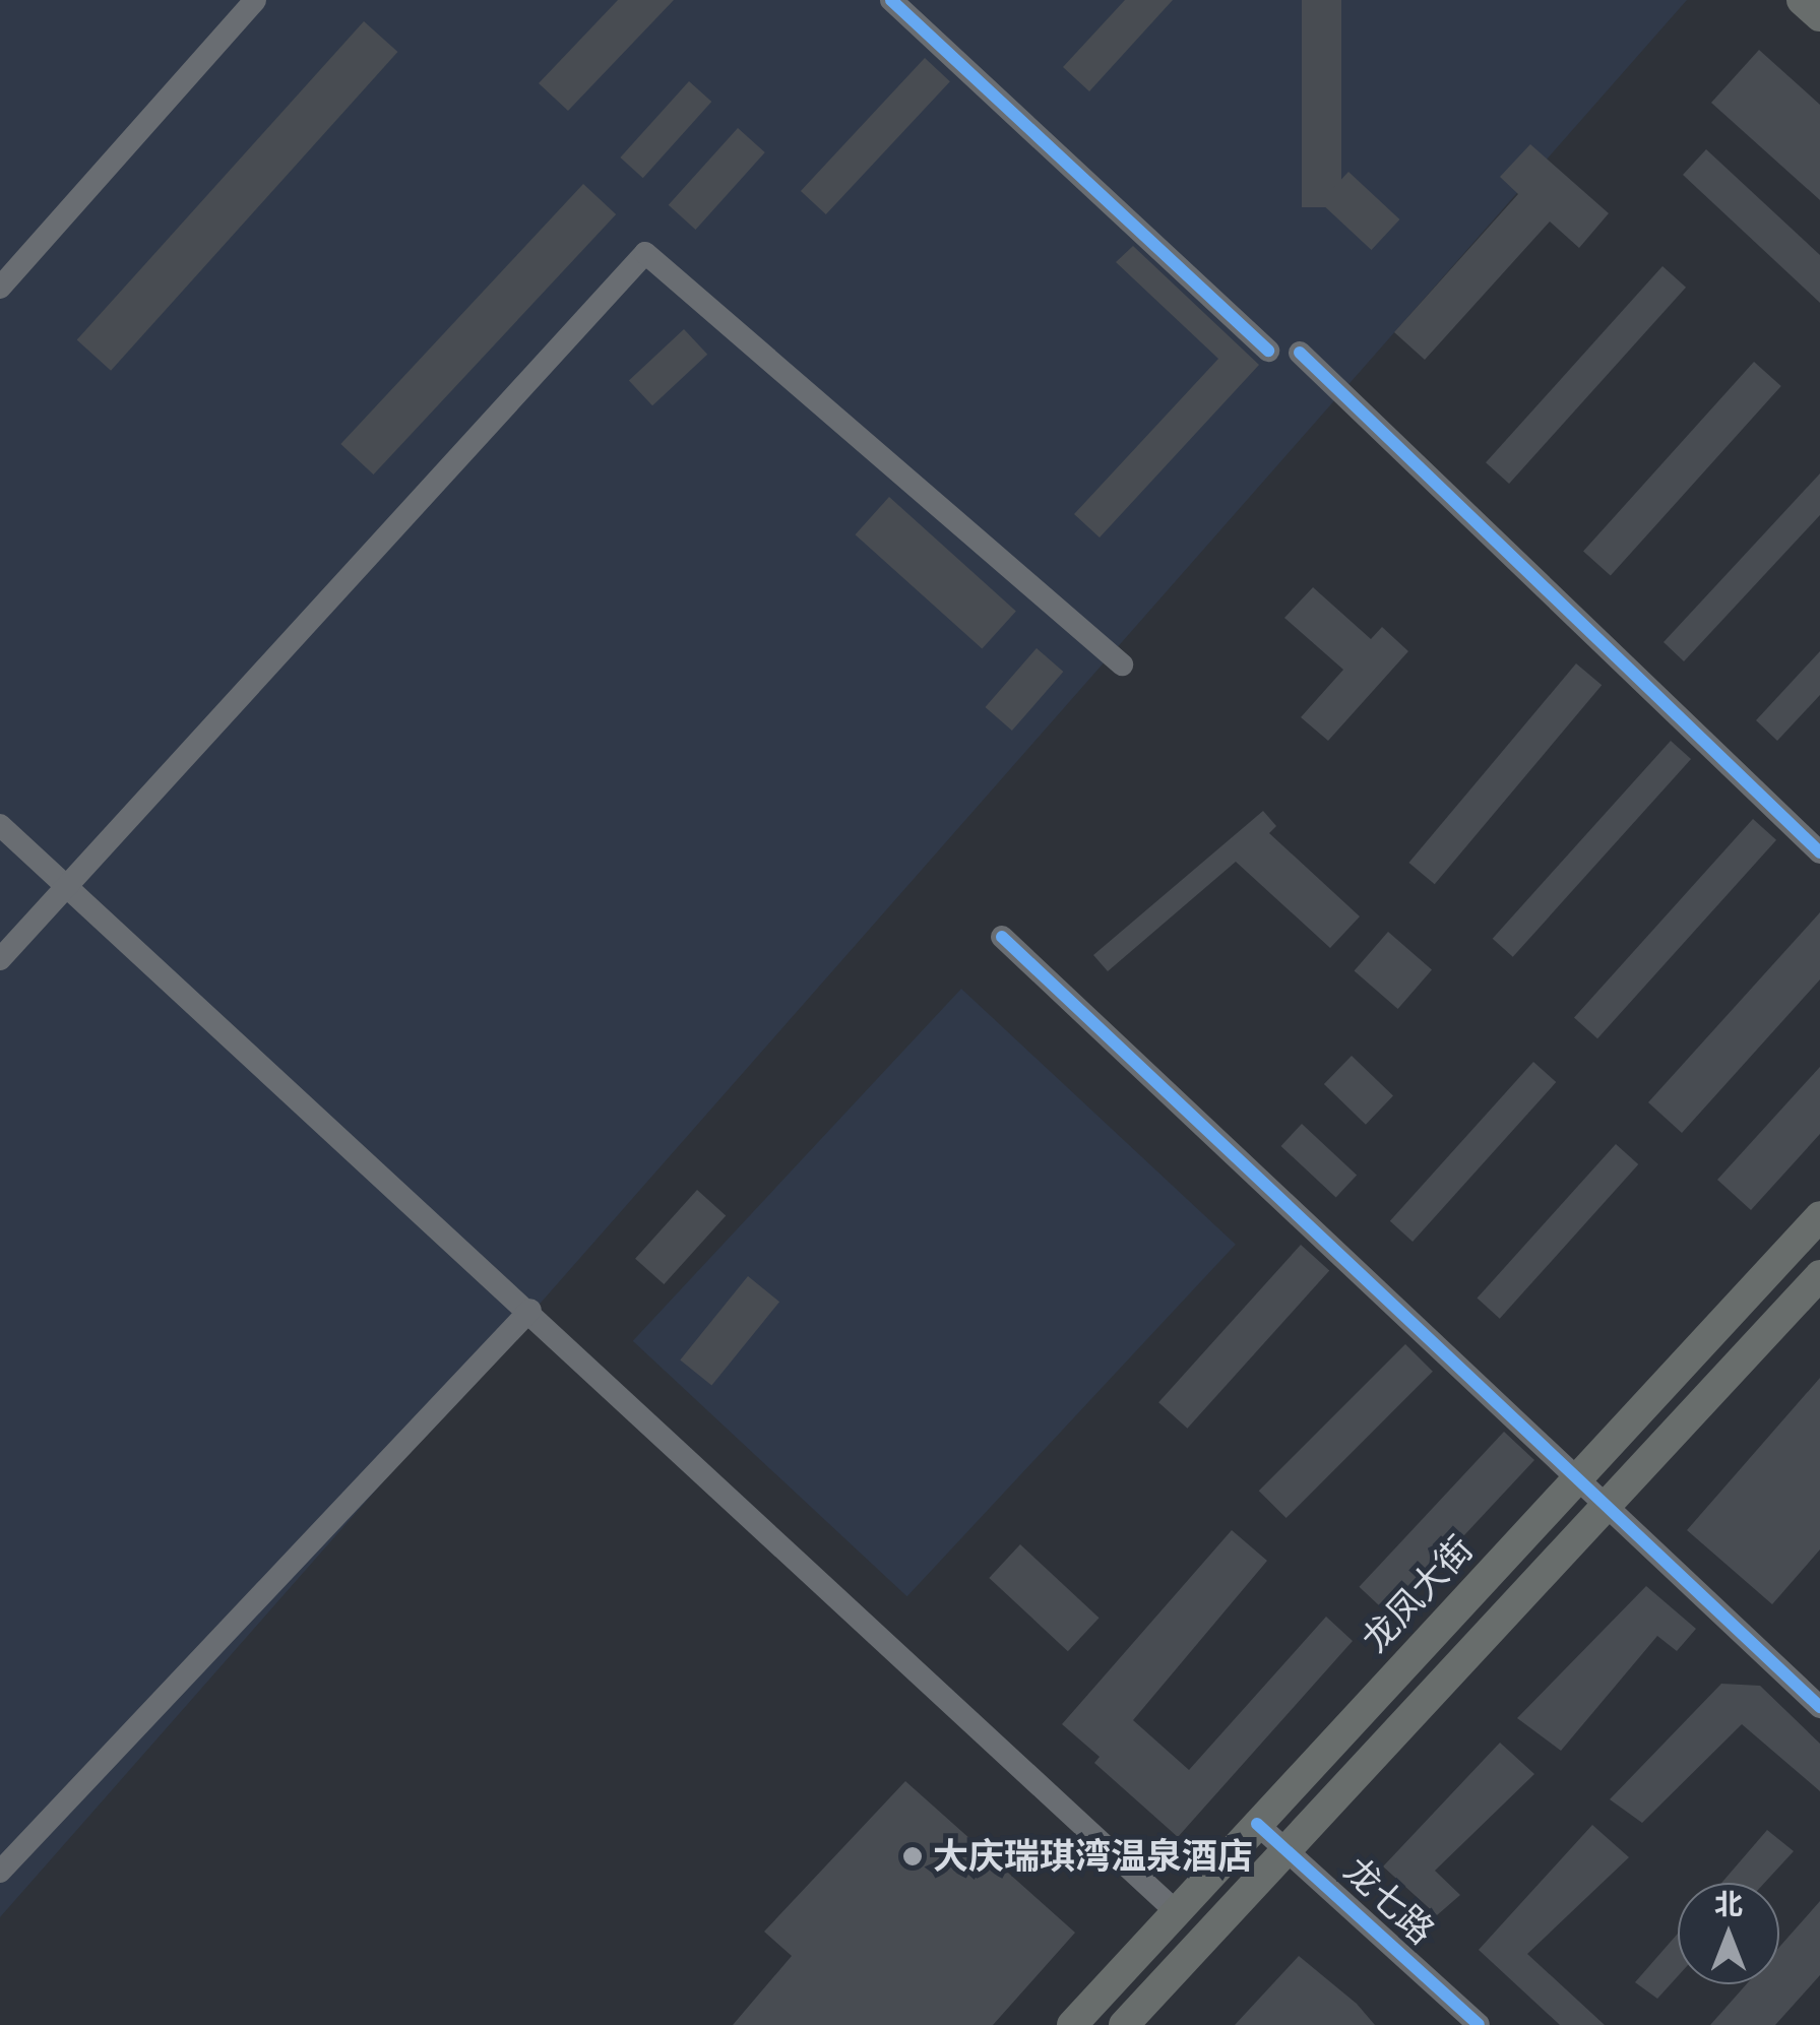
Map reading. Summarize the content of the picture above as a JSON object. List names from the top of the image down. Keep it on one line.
{"streets":{"main road":["龙凤大街"],"street":["龙七路"]},"crossings":[["龙凤大街","龙七路"]],"places":["大庆瑞琪湾温泉酒店"],"north":"top"}
